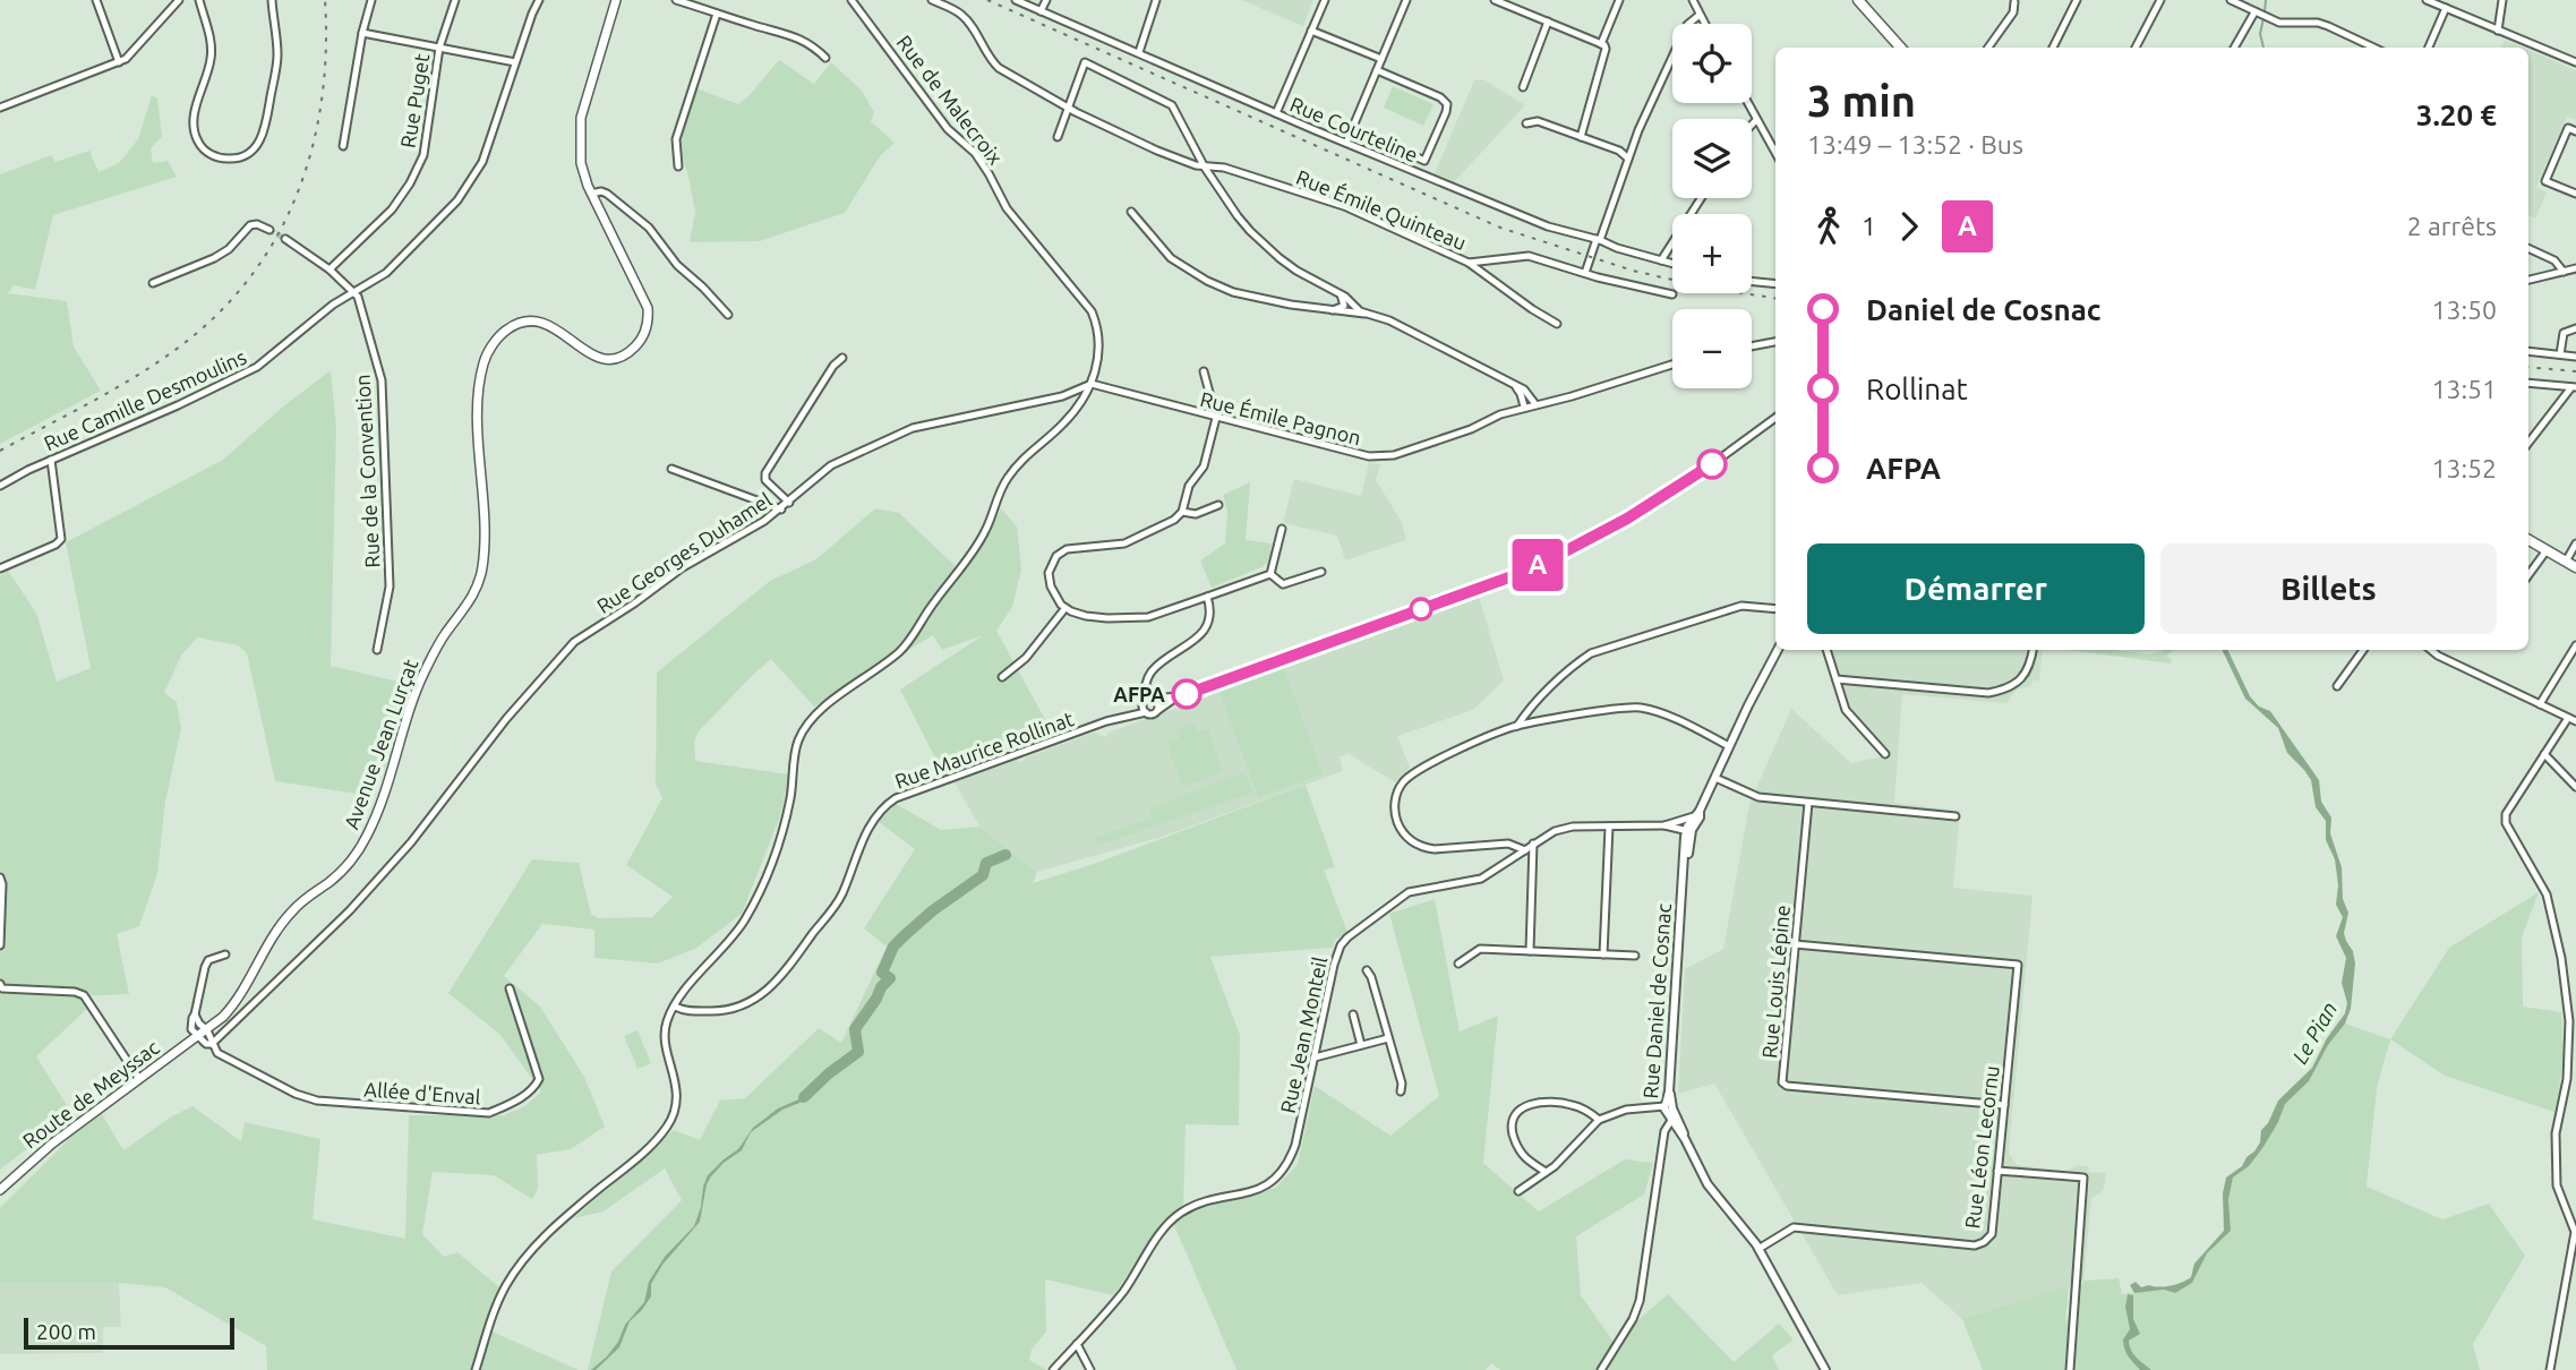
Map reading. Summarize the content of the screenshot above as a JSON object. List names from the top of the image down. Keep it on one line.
{"streets":{"main road":["Avenue Jean Lurçat","Route de Meyssac"],"street":["Rue de Malecroix","Rue Puget","Rue Courteline","Rue Émile Quinteau","Rue Camille Desmoulins","Rue Émile Pagnon","Rue de la Convention","Rue Georges Duhamel","Rue Maurice Rollinat","Rue Louis Lépine","Rue Daniel de Cosnac","Rue Jean Monteil","Allée d'Enval","Rue Léon Lecornu"]},"crossings":[["Rue de Malecroix","Rue Émile Pagnon"],["Rue de Malecroix","Rue Georges Duhamel"],["Rue Camille Desmoulins","Rue de la Convention"],["Rue Émile Pagnon","Rue Georges Duhamel"],["Rue Georges Duhamel","Allée d'Enval"],["Avenue Jean Lurçat","Route de Meyssac"],["Rue Louis Lépine","Rue Léon Lecornu"],["Rue Daniel de Cosnac","Rue Jean Monteil"],["Rue Daniel de Cosnac","Rue Léon Lecornu"]],"water":["Le Pian"],"places":["AFPA"],"lines":["bus line A"],"scale_bar":"200 m","page":{"on_map":"A","map_buttons":["+","−"],"heading":["3 min","13:49 – 13:52 · Bus","3.20 €"],"legs":["1","A","2 arrêts"],"list":[{"name":"Daniel de Cosnac","value":"13:50"},{"name":"Rollinat","value":"13:51"},{"name":"AFPA","value":"13:52"}],"buttons":["Démarrer","Billets"],"scale":"200 m"}}
